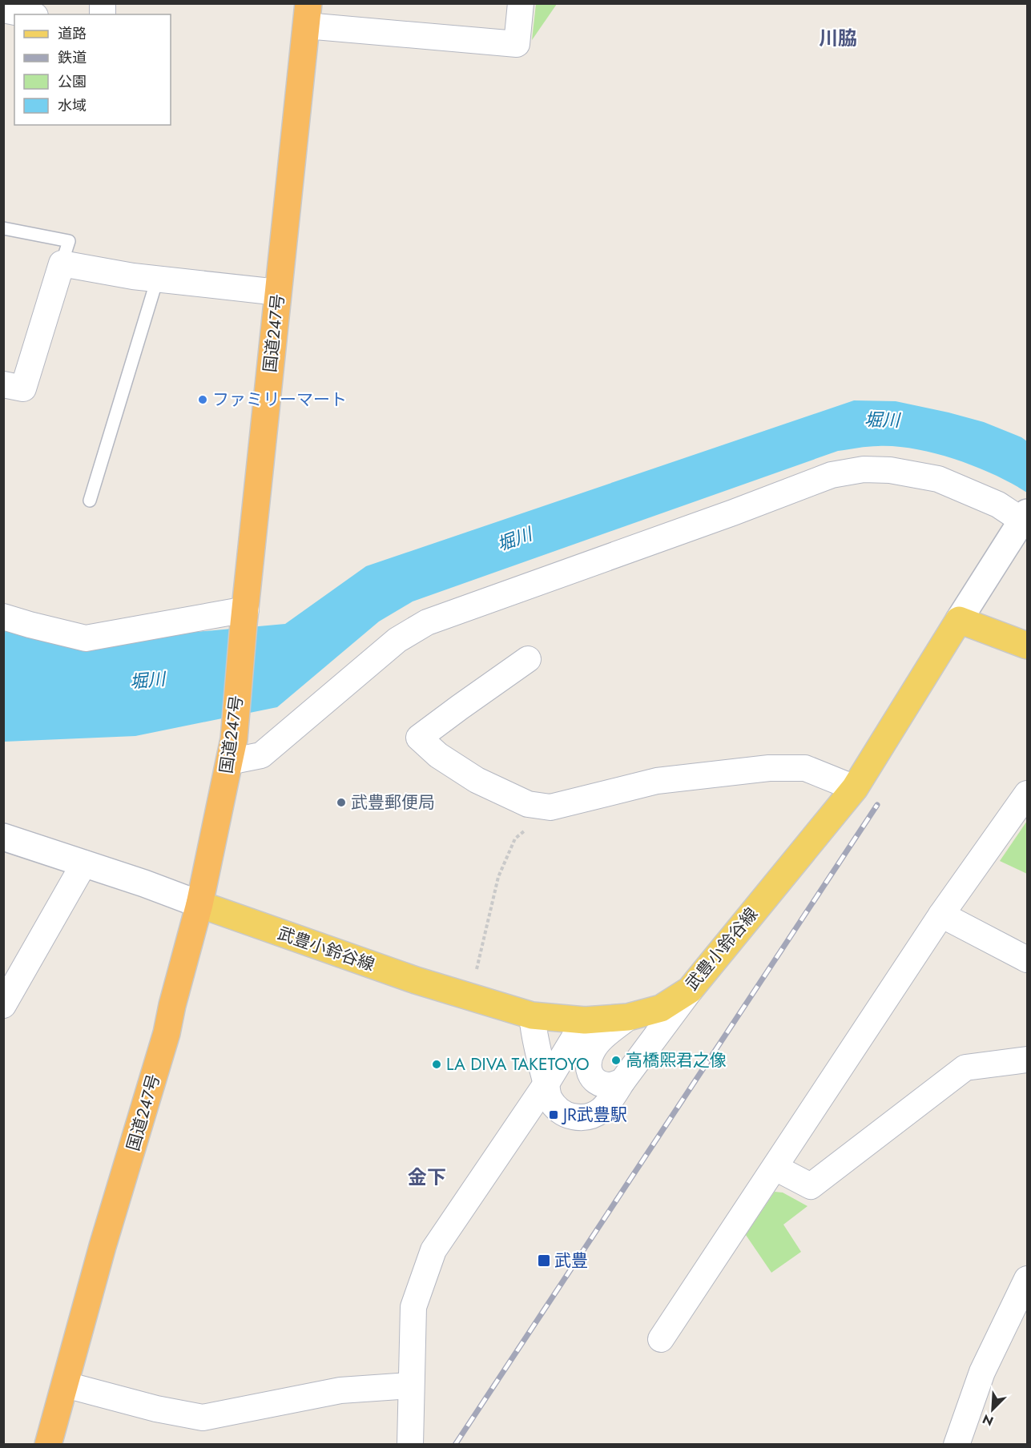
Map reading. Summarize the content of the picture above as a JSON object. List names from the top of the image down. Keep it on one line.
{"streets":{"highway":["国道247号"],"main road":["武豊小鈴谷線"]},"crossings":[["国道247号","武豊小鈴谷線"]],"districts":["川脇","金下"],"water":["堀川"],"places":{"other":["ファミリーマート","武豊郵便局","高橋煕君之像","LA DIVA TAKETOYO"],"transit":["JR武豊駅","武豊"]},"legend":["道路","鉄道","公園","水域"],"north":"bottom left"}
